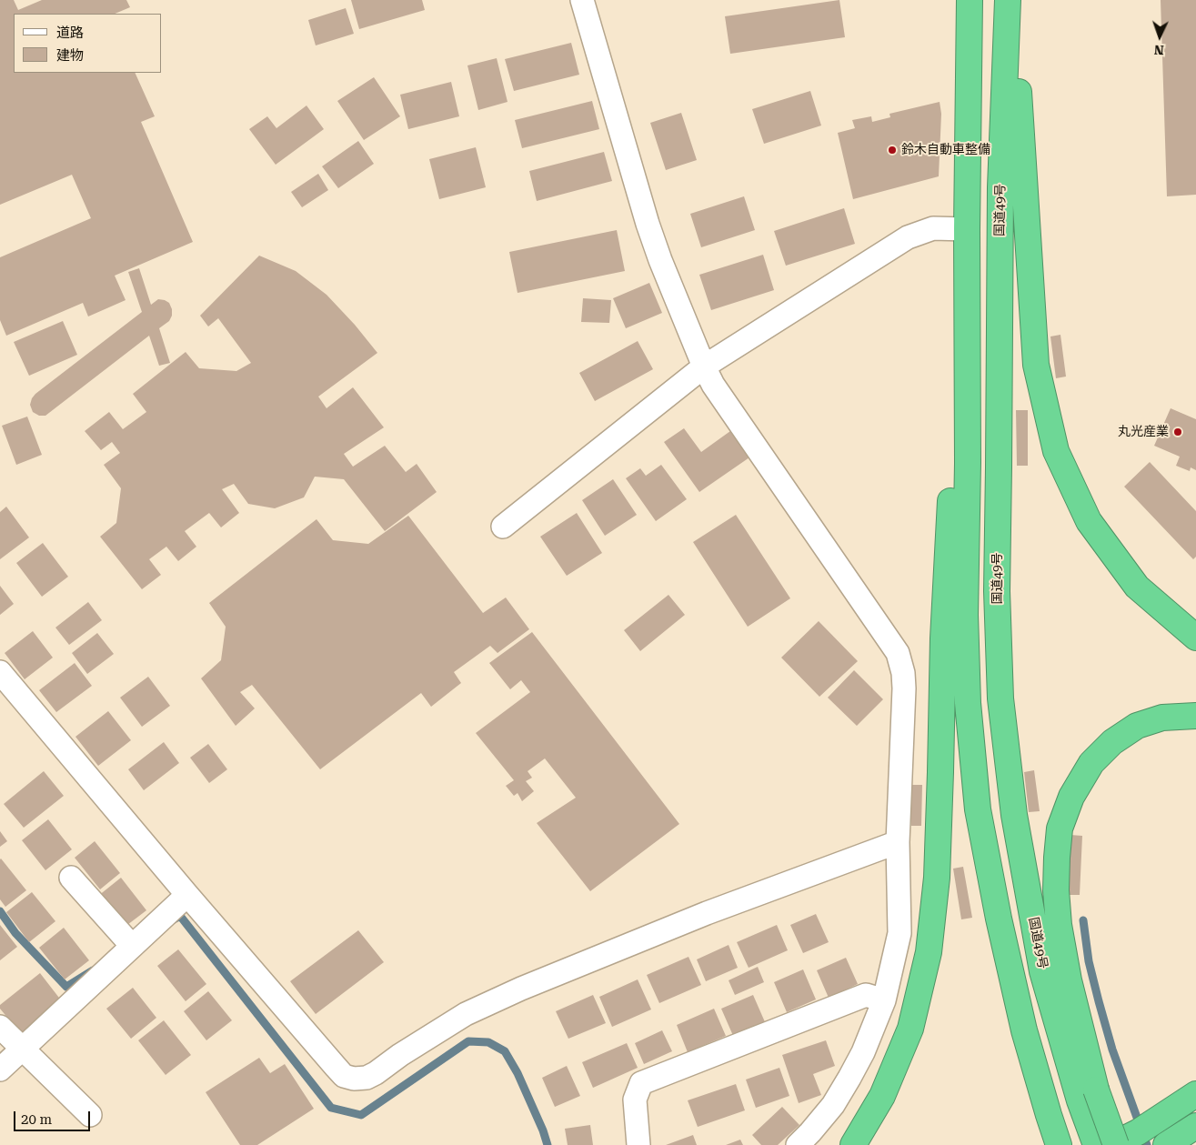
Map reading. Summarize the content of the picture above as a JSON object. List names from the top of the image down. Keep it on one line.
{"streets":{"highway":["国道49号"]},"places":["鈴木自動車整備","丸光産業"],"legend":["道路","建物"],"scale_bar":"20 m","north":"bottom"}
